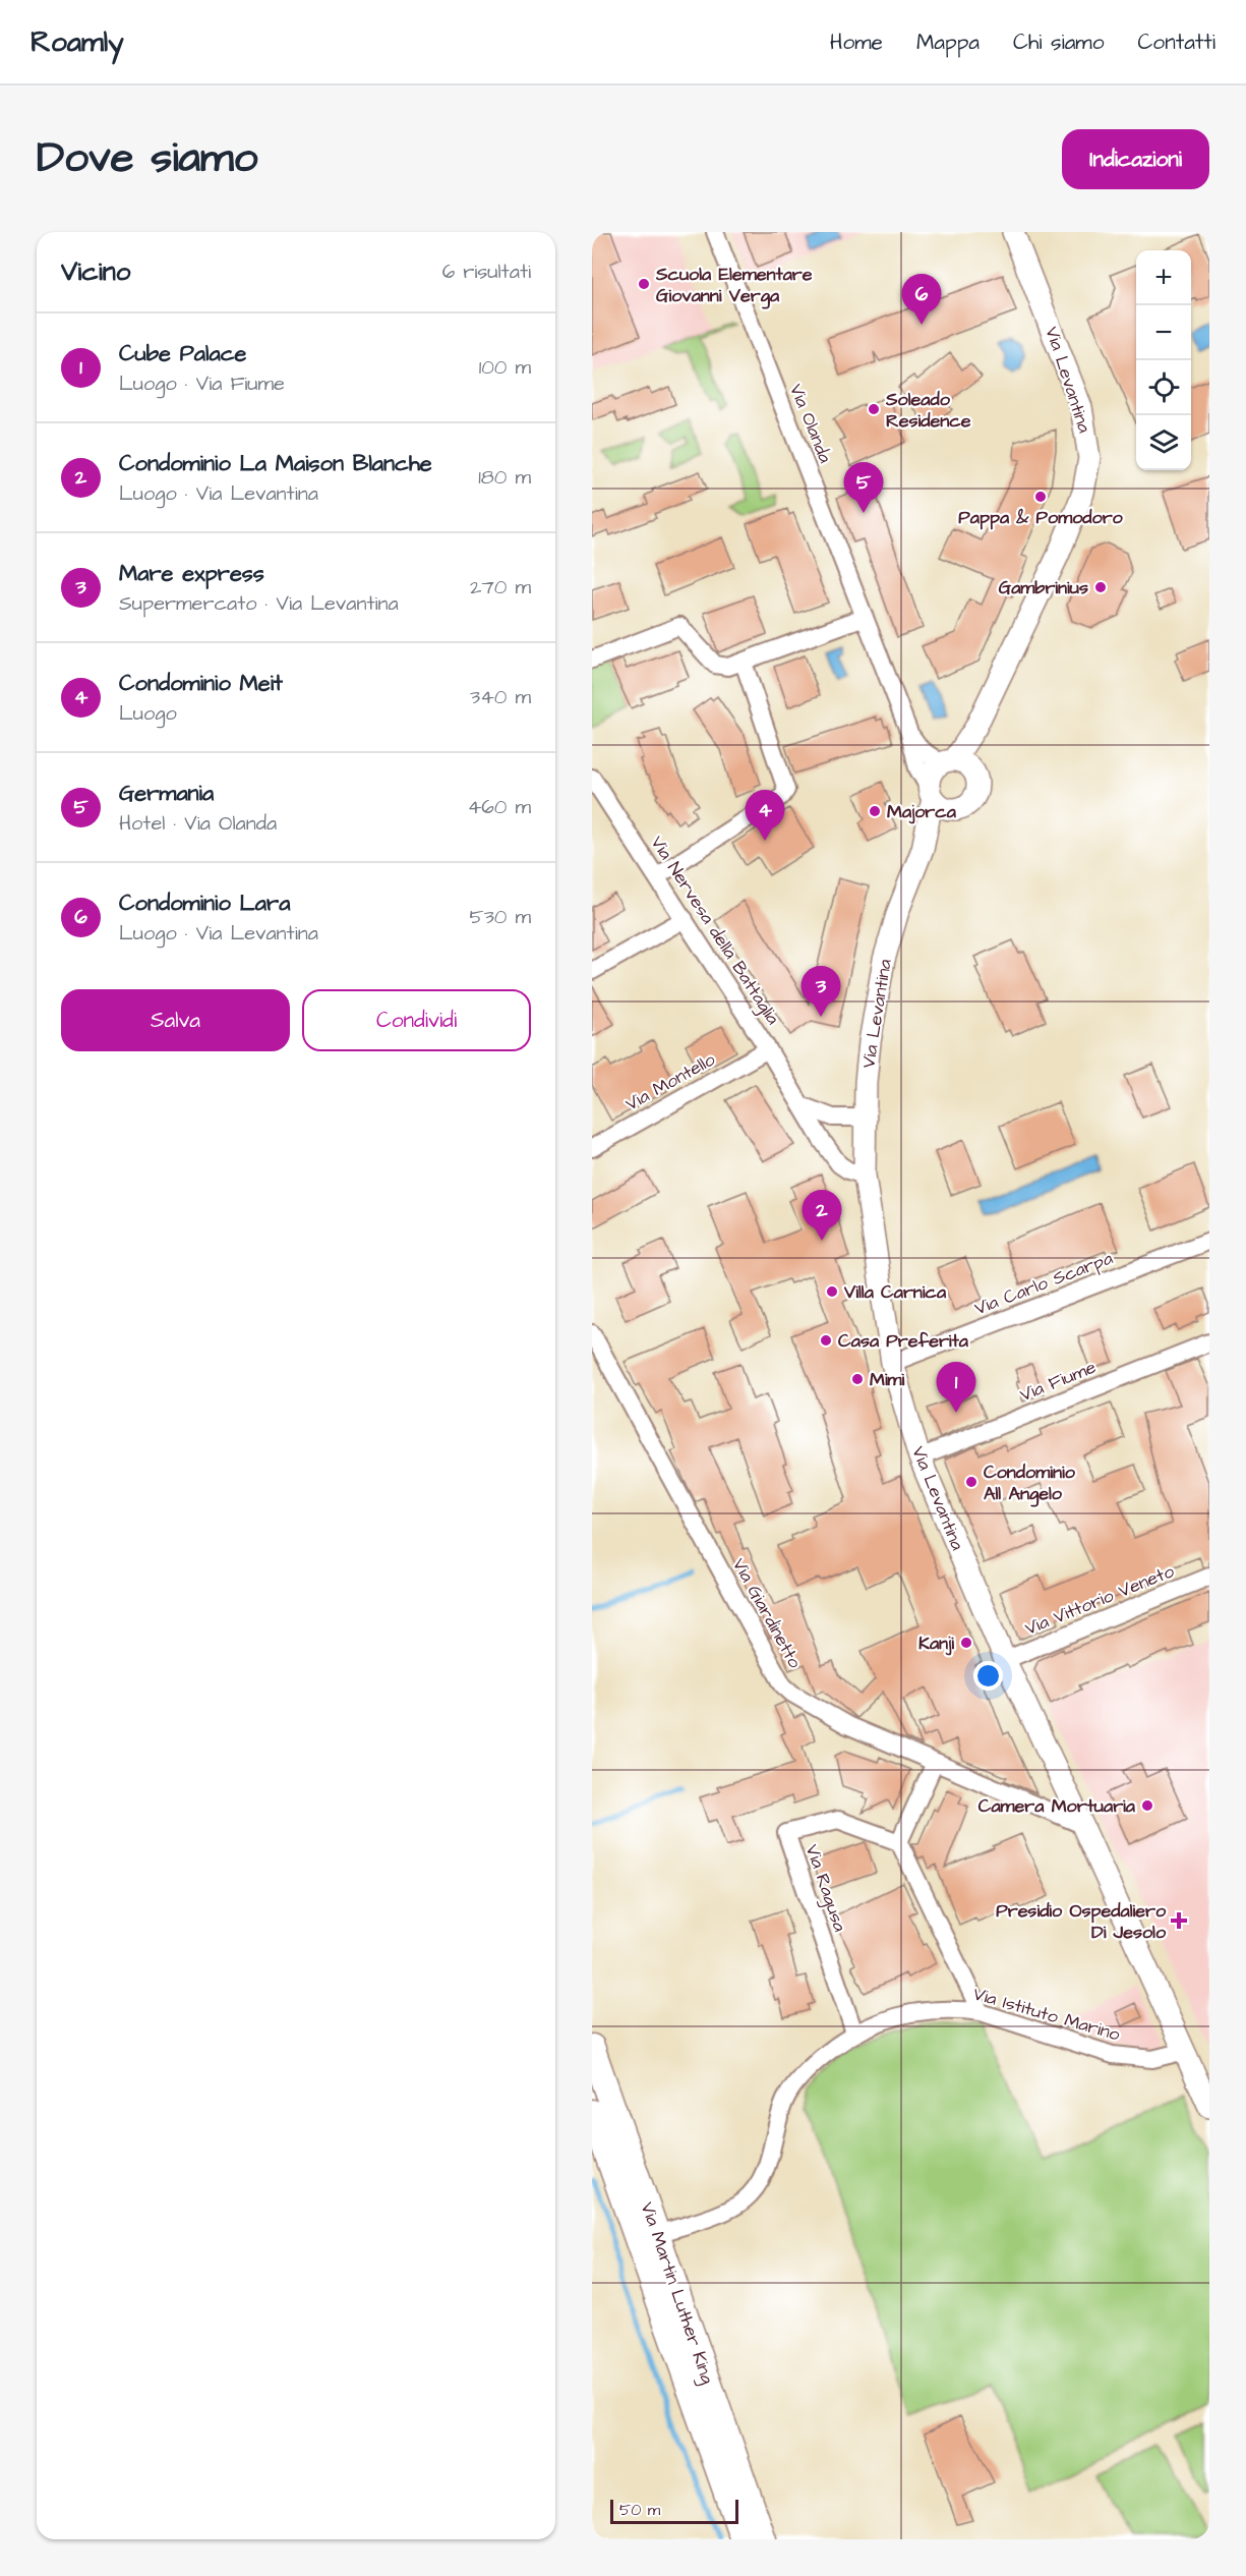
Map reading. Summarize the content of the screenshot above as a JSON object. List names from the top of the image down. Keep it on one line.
{"streets":{"main road":["Via Martin Luther King"],"street":["Via Levantina","Via Olanda","Via Nervesa della Battaglia","Via Montello","Via Carlo Scarpa","Via Fiume","Via Vittorio Veneto","Via Giardinetto","Via Ragusa","Via Istituto Marino"]},"crossings":[["Via Levantina","Via Olanda"],["Via Levantina","Via Nervesa della Battaglia"],["Via Levantina","Via Carlo Scarpa"],["Via Levantina","Via Fiume"],["Via Levantina","Via Vittorio Veneto"],["Via Levantina","Via Giardinetto"],["Via Levantina","Via Istituto Marino"],["Via Nervesa della Battaglia","Via Montello"],["Via Ragusa","Via Istituto Marino"],["Via Istituto Marino","Via Martin Luther King"]],"places":{"other":["Scuola Elementare Giovanni Verga","Soleado Residence","Pappa & Pomodoro","Gambrinius","Majorca","Villa Carnica","Casa Preferita","Mimi","Condominio All Angelo","Kanji","Camera Mortuaria"],"health":["Presidio Ospedaliero Di Jesolo"]},"scale_bar":"50 m","page":{"header":"Roamly","nav":["Home","Mappa","Chi siamo","Contatti"],"title":"Dove siamo","buttons":["Indicazioni",["Salva","Condividi"]],"heading":["Vicino","6 risultati"],"map_buttons":["+","−"],"pins":["6","5","4","3","2","1"],"list":[{"mark":"1","name":"Cube Palace","note":"Luogo · Via Fiume","value":"100 m"},{"mark":"2","name":"Condominio La Maison Blanche","note":"Luogo · Via Levantina","value":"180 m"},{"mark":"3","name":"Mare express","note":"Supermercato · Via Levantina","value":"270 m"},{"mark":"4","name":"Condominio Meit","note":"Luogo","value":"340 m"},{"mark":"5","name":"Germania","note":"Hotel · Via Olanda","value":"460 m"},{"mark":"6","name":"Condominio Lara","note":"Luogo · Via Levantina","value":"530 m"}],"scale":"50 m"}}
